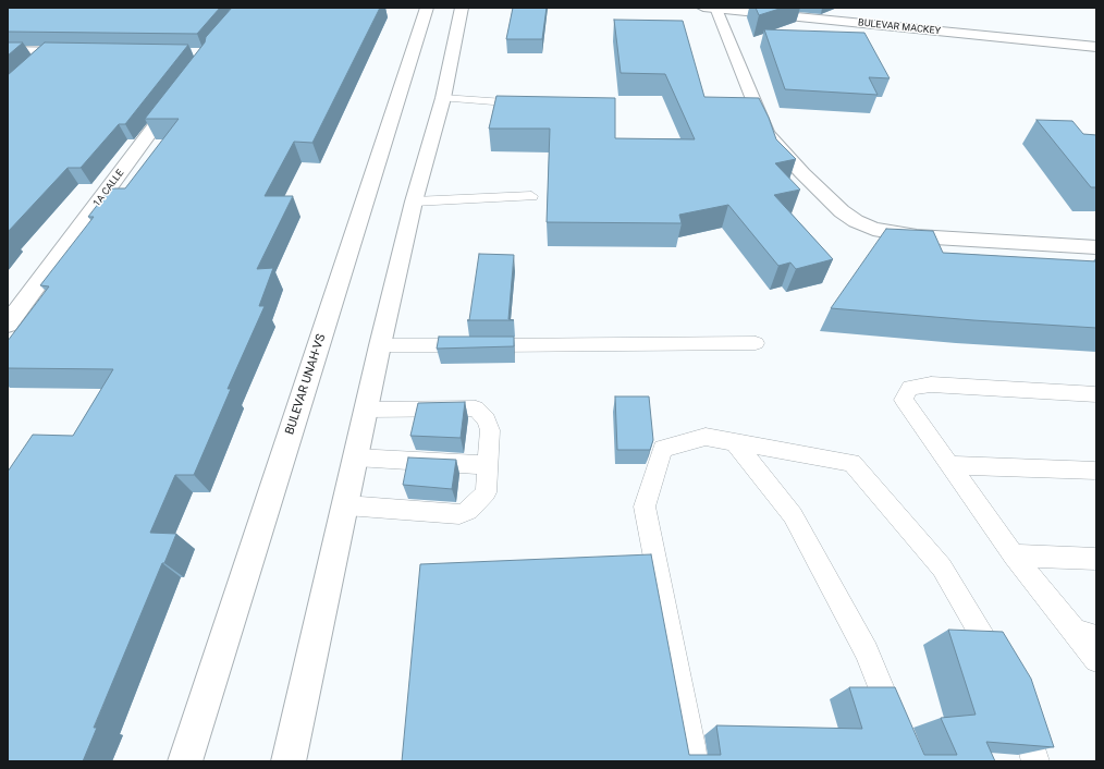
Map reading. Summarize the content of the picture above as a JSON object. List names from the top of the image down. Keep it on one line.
{"streets":{"main road":["BULEVAR MACKEY","1A CALLE","BULEVAR UNAH-VS"]}}
